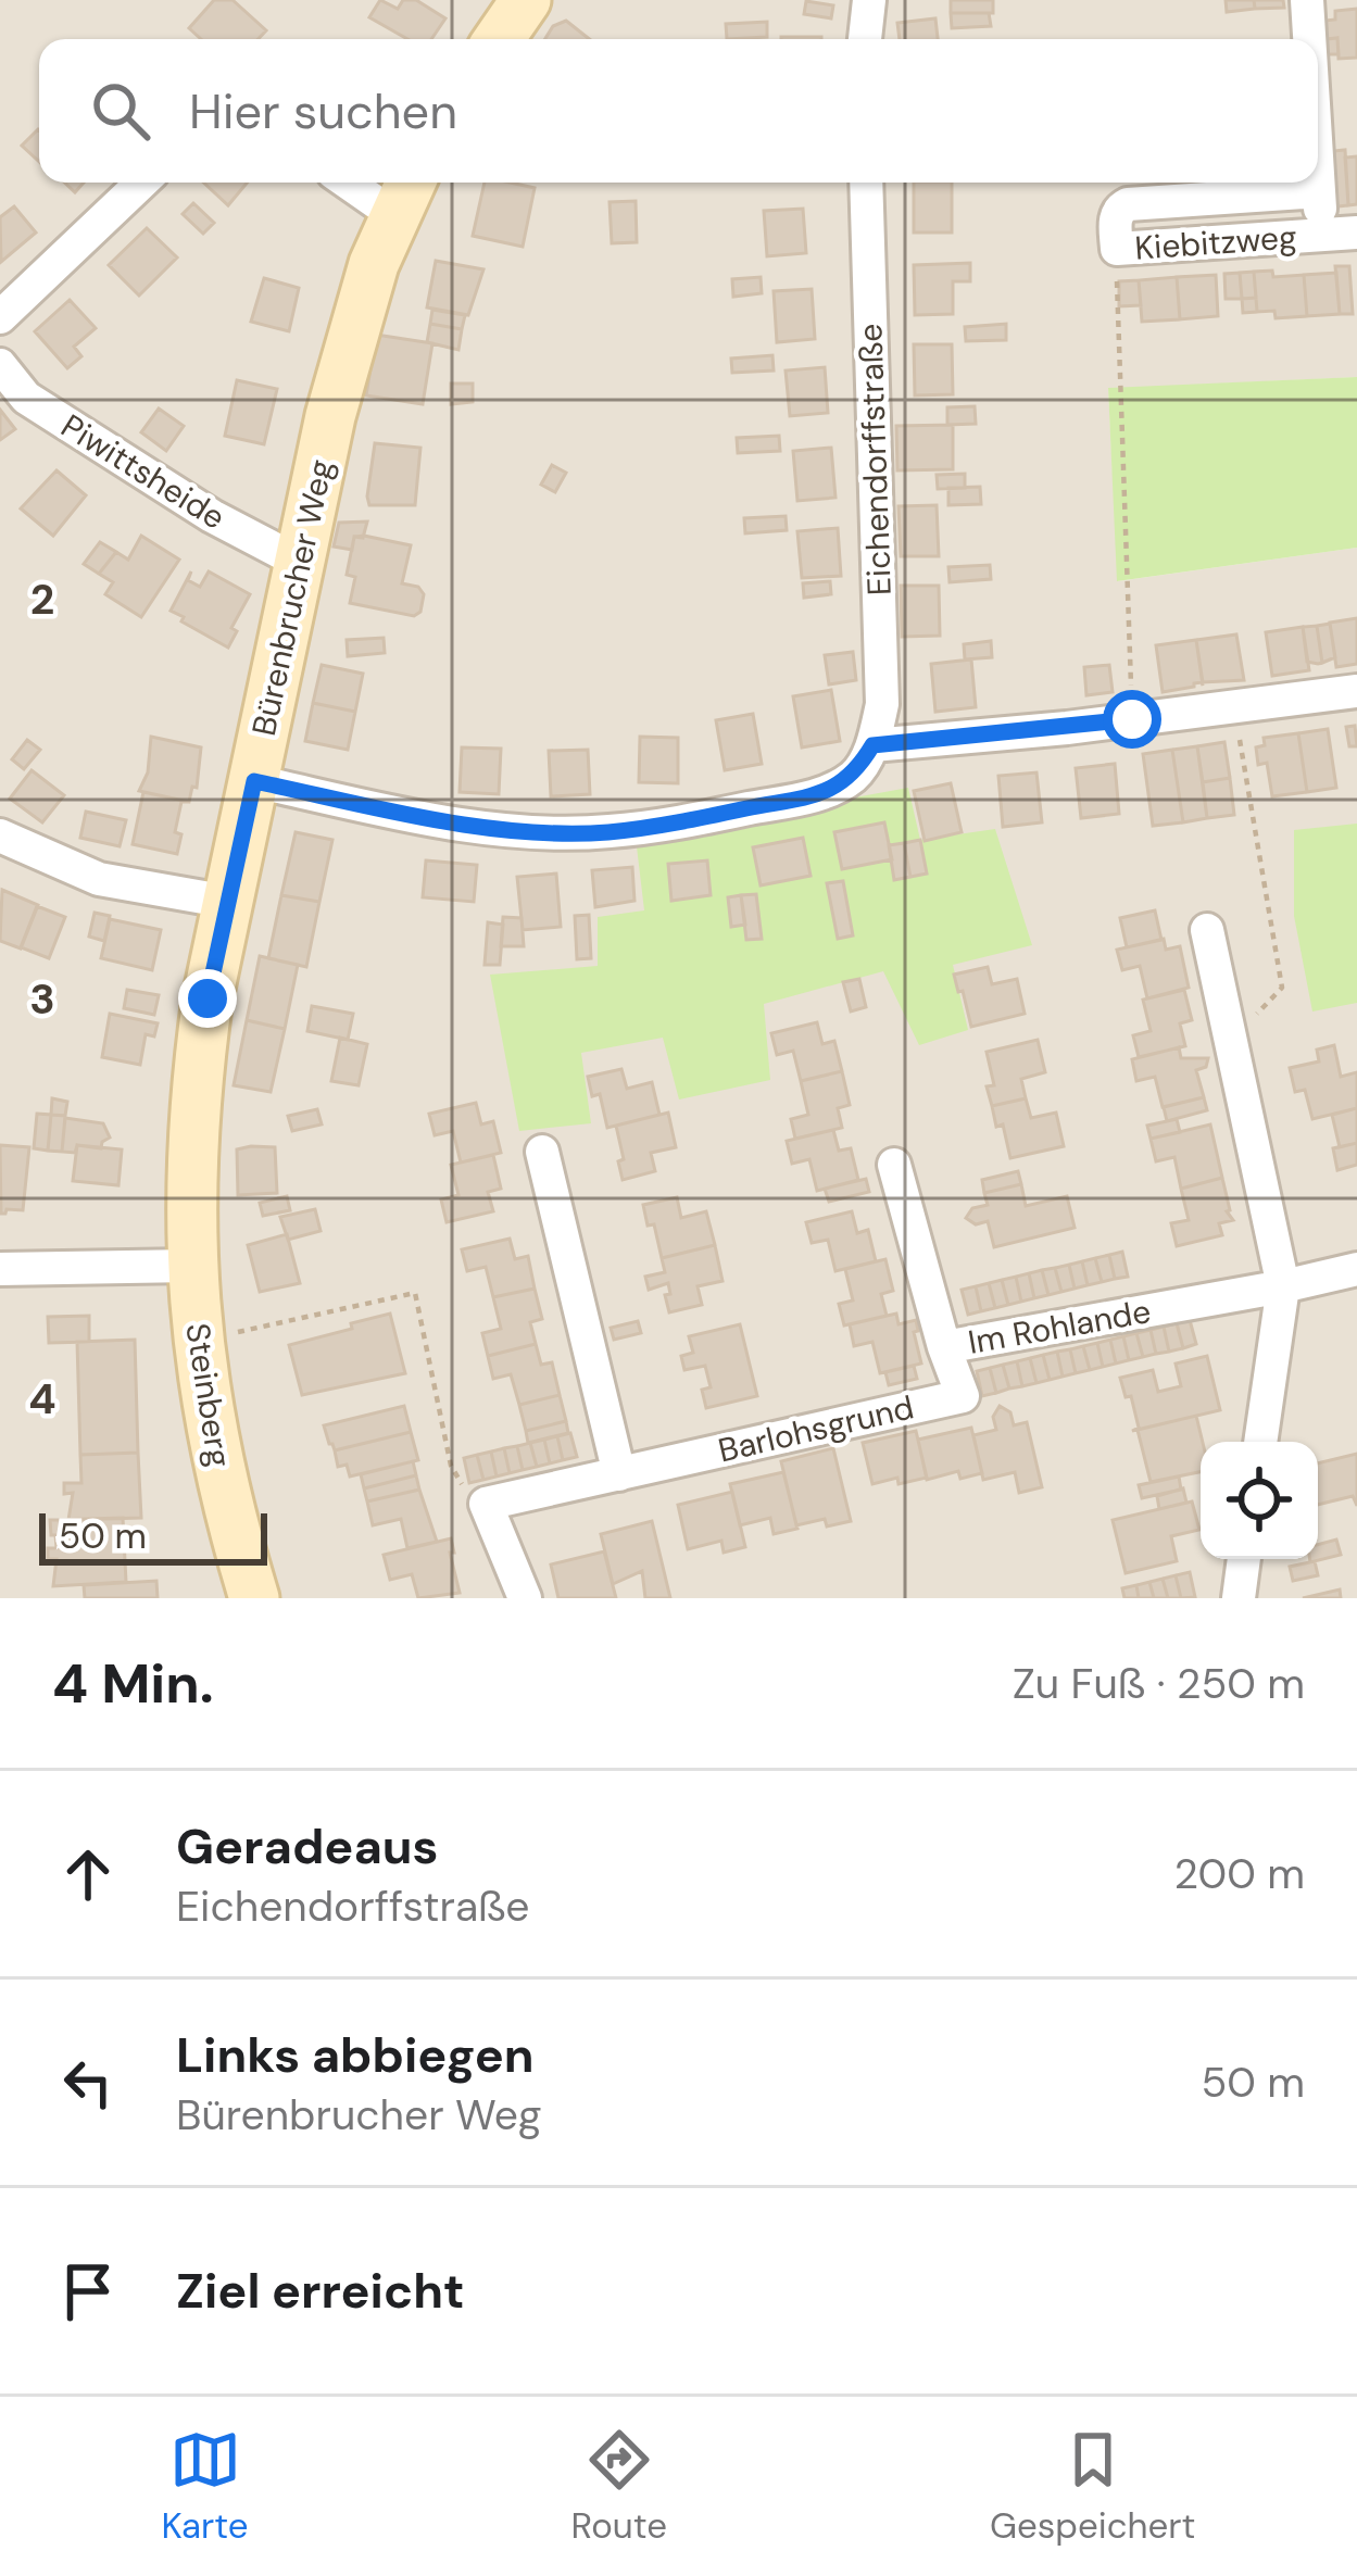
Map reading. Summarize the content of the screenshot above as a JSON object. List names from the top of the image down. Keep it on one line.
{"streets":{"street":["Kiebitzweg","Eichendorffstraße","Piwittsheide","Bürenbrucher Weg","Im Rohlande","Steinberg","Barlohsgrund"]},"crossings":[["Piwittsheide","Bürenbrucher Weg"],["Bürenbrucher Weg","Steinberg"],["Im Rohlande","Barlohsgrund"]],"scale_bar":"50 m","page":{"search":"Hier suchen","scale":"50 m","heading":["4 Min.","Zu Fuß · 250 m"],"list":[["Geradeaus","Eichendorffstraße","200 m"],["Links abbiegen","Bürenbrucher Weg","50 m"],"Ziel erreicht"],"nav":["Karte","Route","Gespeichert"]},"grid":{"rows":["2","3","4"]}}
